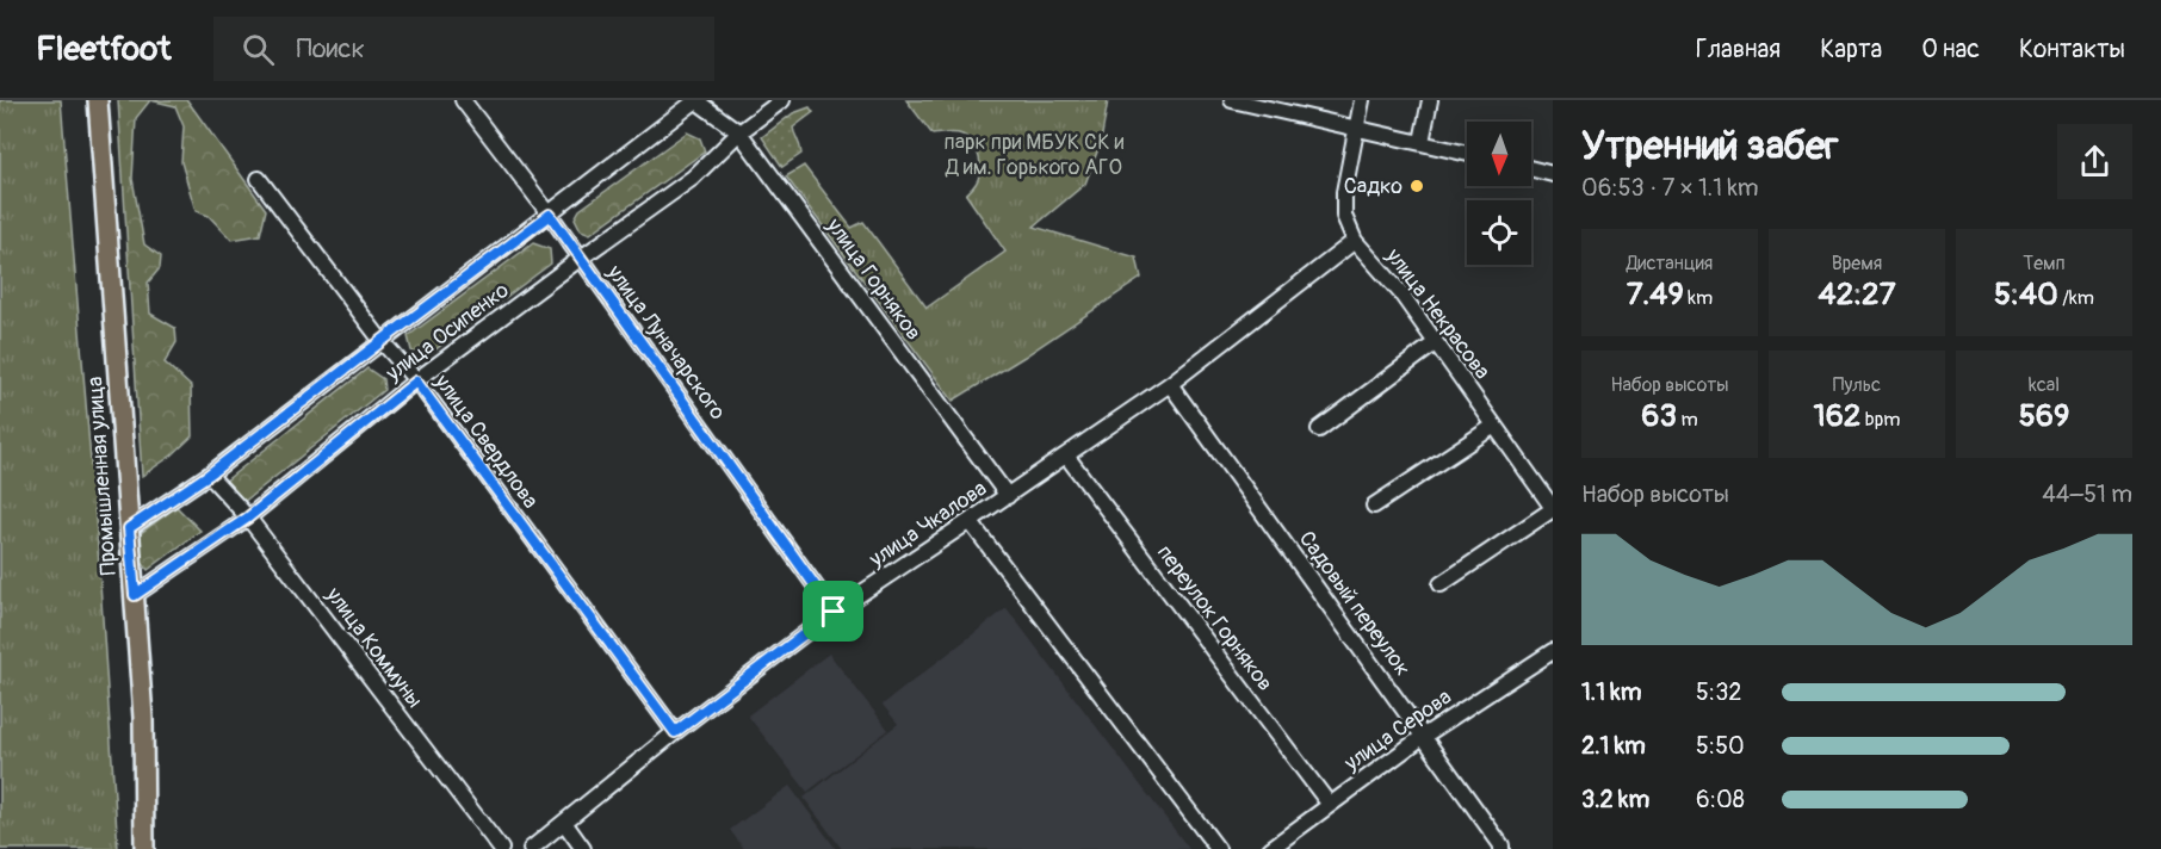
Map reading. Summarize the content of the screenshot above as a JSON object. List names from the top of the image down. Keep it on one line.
{"streets":{"main road":["Промышленная улица"],"street":["улица Горняков","улица Некрасова","улица Осипенко","улица Луначарского","улица Свердлова","улица Чкалова","Садовый переулок","переулок Горняков","улица Коммуны","улица Серова"]},"crossings":[["улица Горняков","улица Осипенко"],["улица Горняков","улица Чкалова"],["улица Некрасова","улица Чкалова"],["улица Осипенко","улица Луначарского"],["улица Осипенко","улица Свердлова"],["улица Осипенко","Промышленная улица"],["улица Осипенко","улица Коммуны"],["улица Луначарского","улица Чкалова"],["улица Свердлова","улица Чкалова"],["улица Чкалова","Садовый переулок"],["улица Чкалова","переулок Горняков"],["Садовый переулок","улица Серова"],["переулок Горняков","улица Серова"]],"parks":["парк при МБУК СК и Д им. Горького АГО"],"places":["Садко"],"north":"bottom","page":{"header":"Fleetfoot","search":"Поиск","nav":["Главная","Карта","О нас","Контакты"],"heading":["Утренний забег","06:53 · 7 × 1.1 km"],"stats":[["Дистанция","7.49 km"],["Время","42:27"],["Темп","5:40 /km"],["Набор высоты","63 m"],["Пульс","162 bpm"],["kcal","569"]],"chart":["Набор высоты","44–51 m"],"list":[{"name":"1.1 km","note":"5:32"},{"name":"2.1 km","note":"5:50"},{"name":"3.2 km","note":"6:08"}]}}
